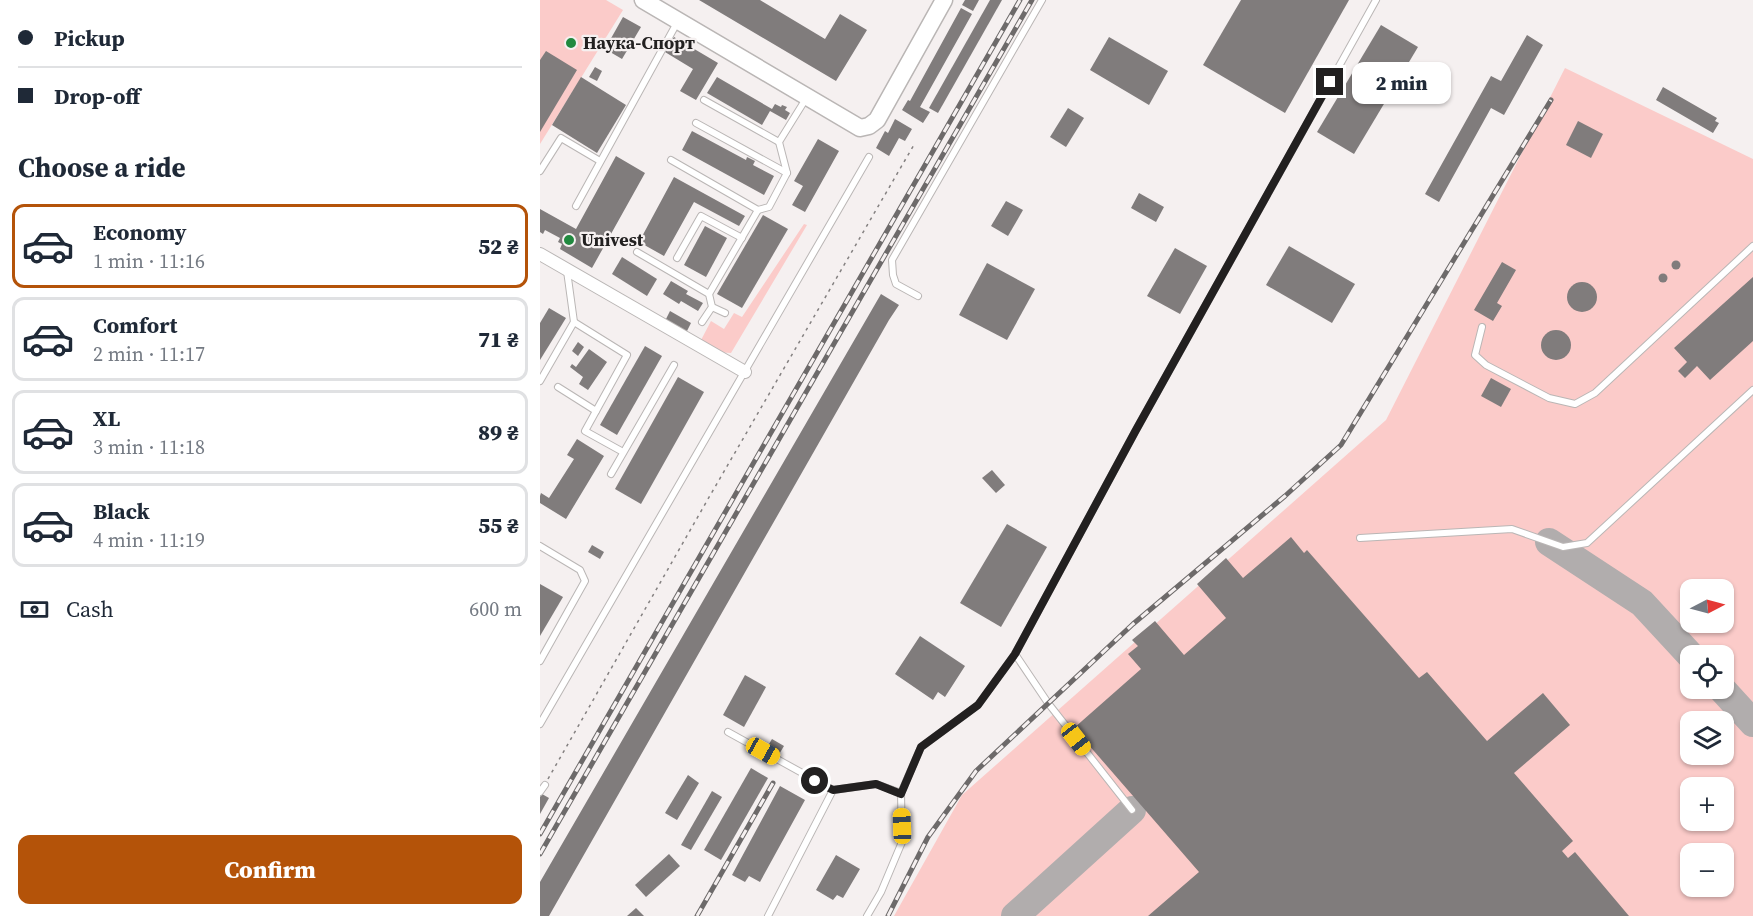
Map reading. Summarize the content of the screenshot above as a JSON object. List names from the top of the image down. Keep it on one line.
{"places":["Наука-Спорт","Univest"],"north":"right","page":{"banner":["Pickup","Drop-off"],"bubble":"2 min","heading":"Choose a ride","list":[{"name":"Economy","note":"1 min · 11:16","value":"52 ₴"},{"name":"Comfort","note":"2 min · 11:17","value":"71 ₴"},{"name":"XL","note":"3 min · 11:18","value":"89 ₴"},{"name":"Black","note":"4 min · 11:19","value":"55 ₴"}],"pay":["Cash","600 m"],"map_buttons":["+","−"],"buttons":"Confirm"}}
